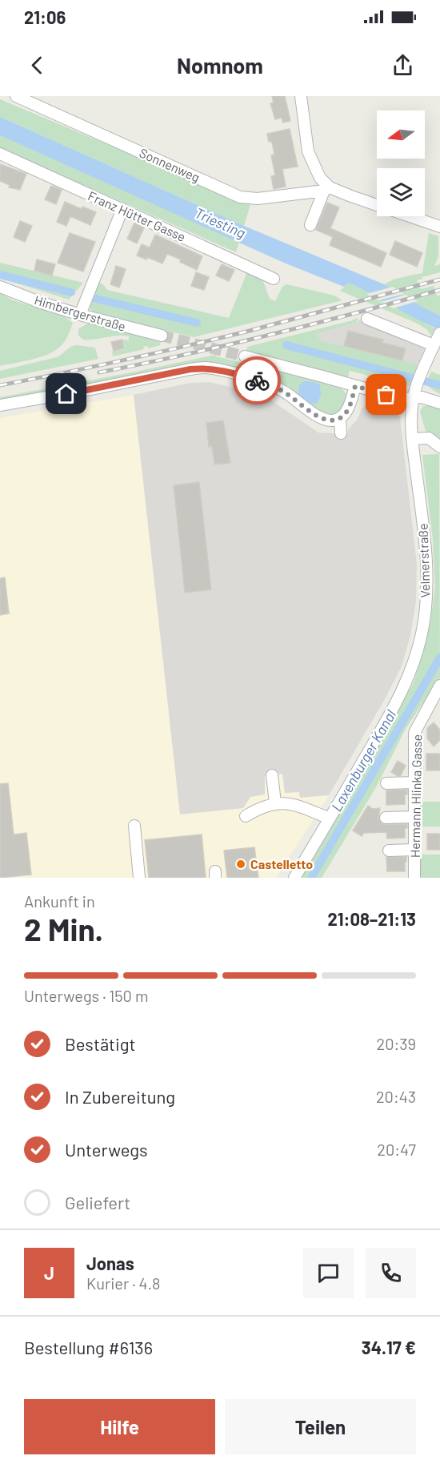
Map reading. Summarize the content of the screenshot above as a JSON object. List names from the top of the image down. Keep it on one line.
{"streets":{"street":["Sonnenweg","Franz Hütter Gasse","Himbergerstraße","Velmerstraße","Hermann Hlinka Gasse"]},"water":["Triesting","Laxenburger Kanal"],"places":["Castelletto"],"north":"left","page":{"status":"21:06","header":"Nomnom","heading":["2 Min.","Ankunft in","21:08–21:13"],"panel":["Jonas","Kurier · 4.8","Bestellung #6136","34.17 €"],"bar":"Unterwegs · 150 m","list":[["Bestätigt","20:39"],["In Zubereitung","20:43"],["Unterwegs","20:47"],"Geliefert"],"round":"J","buttons":["Hilfe","Teilen"]}}
